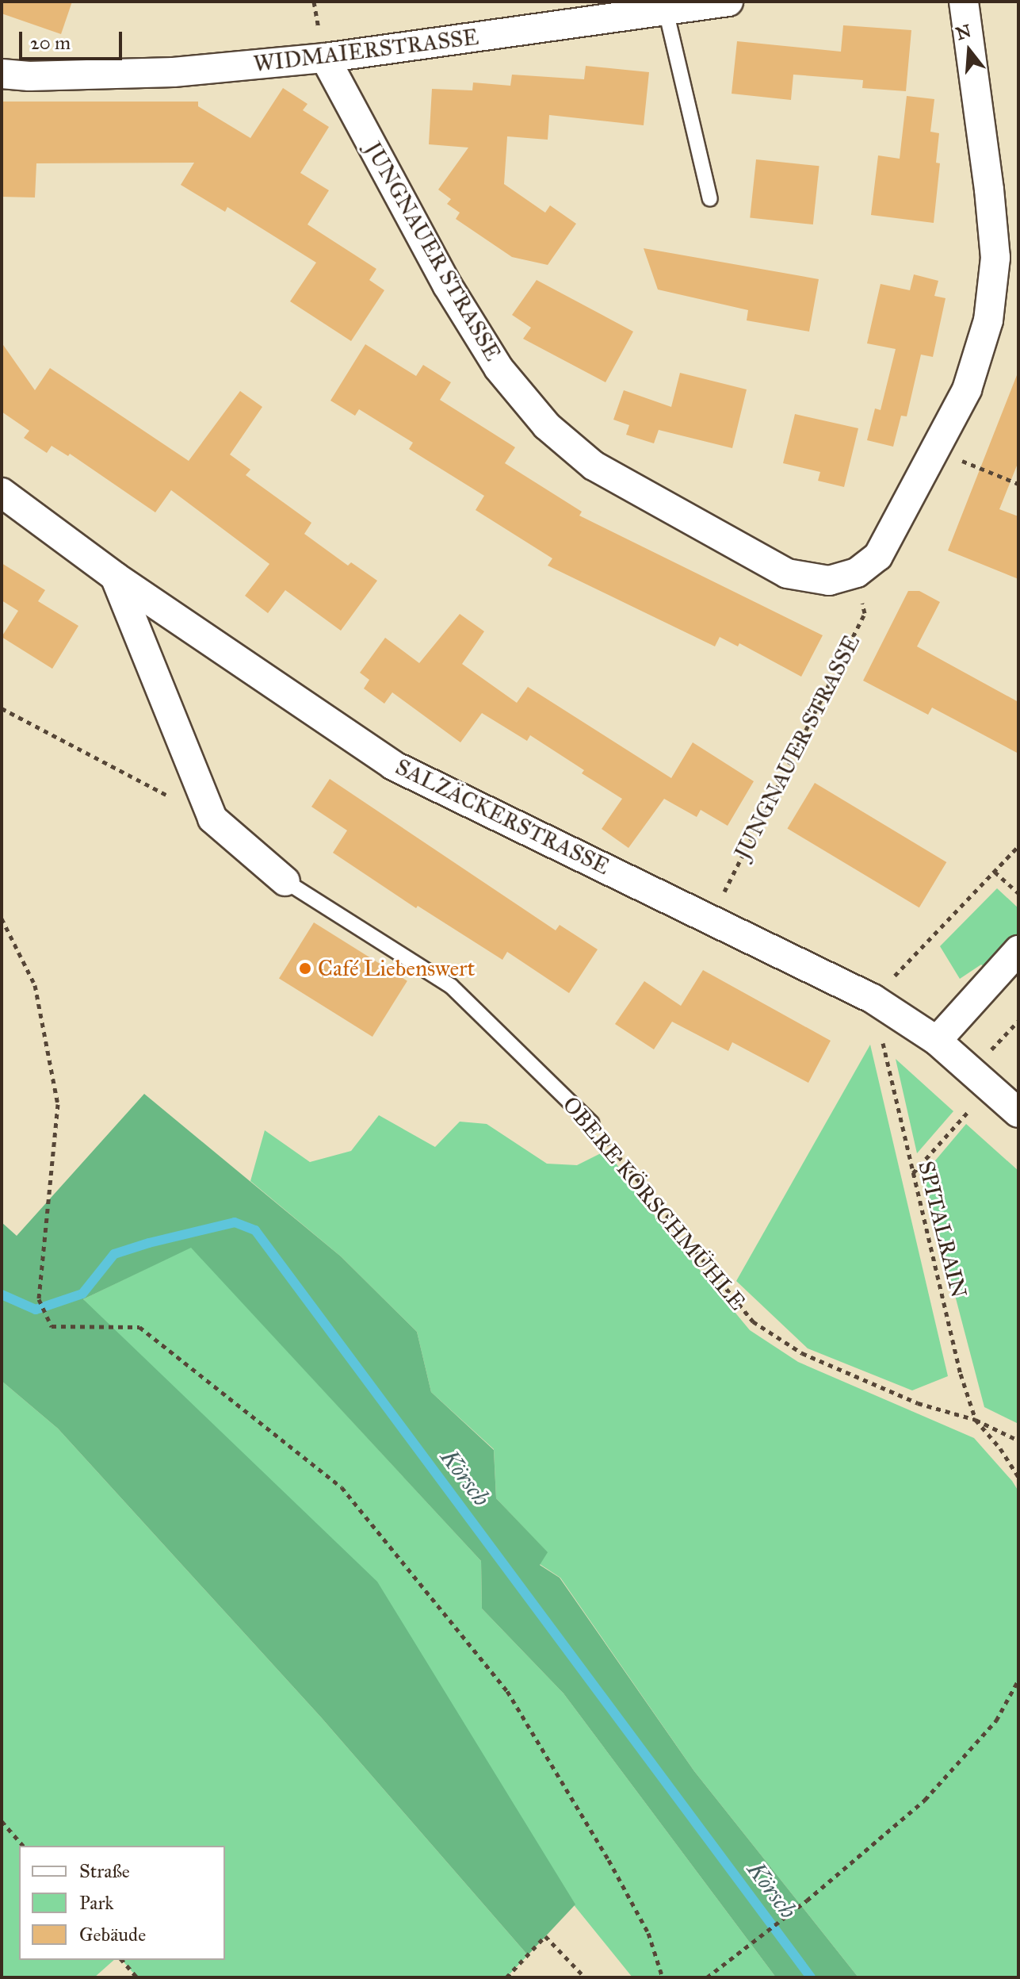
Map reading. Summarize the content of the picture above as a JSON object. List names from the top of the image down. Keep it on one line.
{"streets":{"street":["WIDMAIERSTRASSE","JUNGNAUER STRASSE","SALZÄCKERSTRASSE","OBERE KÖRSCHMÜHLE"],"path":["SPITALRAIN"]},"crossings":[["WIDMAIERSTRASSE","JUNGNAUER STRASSE"],["JUNGNAUER STRASSE","SALZÄCKERSTRASSE"],["SALZÄCKERSTRASSE","OBERE KÖRSCHMÜHLE"],["SALZÄCKERSTRASSE","SPITALRAIN"],["OBERE KÖRSCHMÜHLE","SPITALRAIN"]],"water":["Körsch"],"places":["Café Liebenswert"],"legend":["Straße","Park","Gebäude"],"scale_bar":"20 m","north":"top"}
